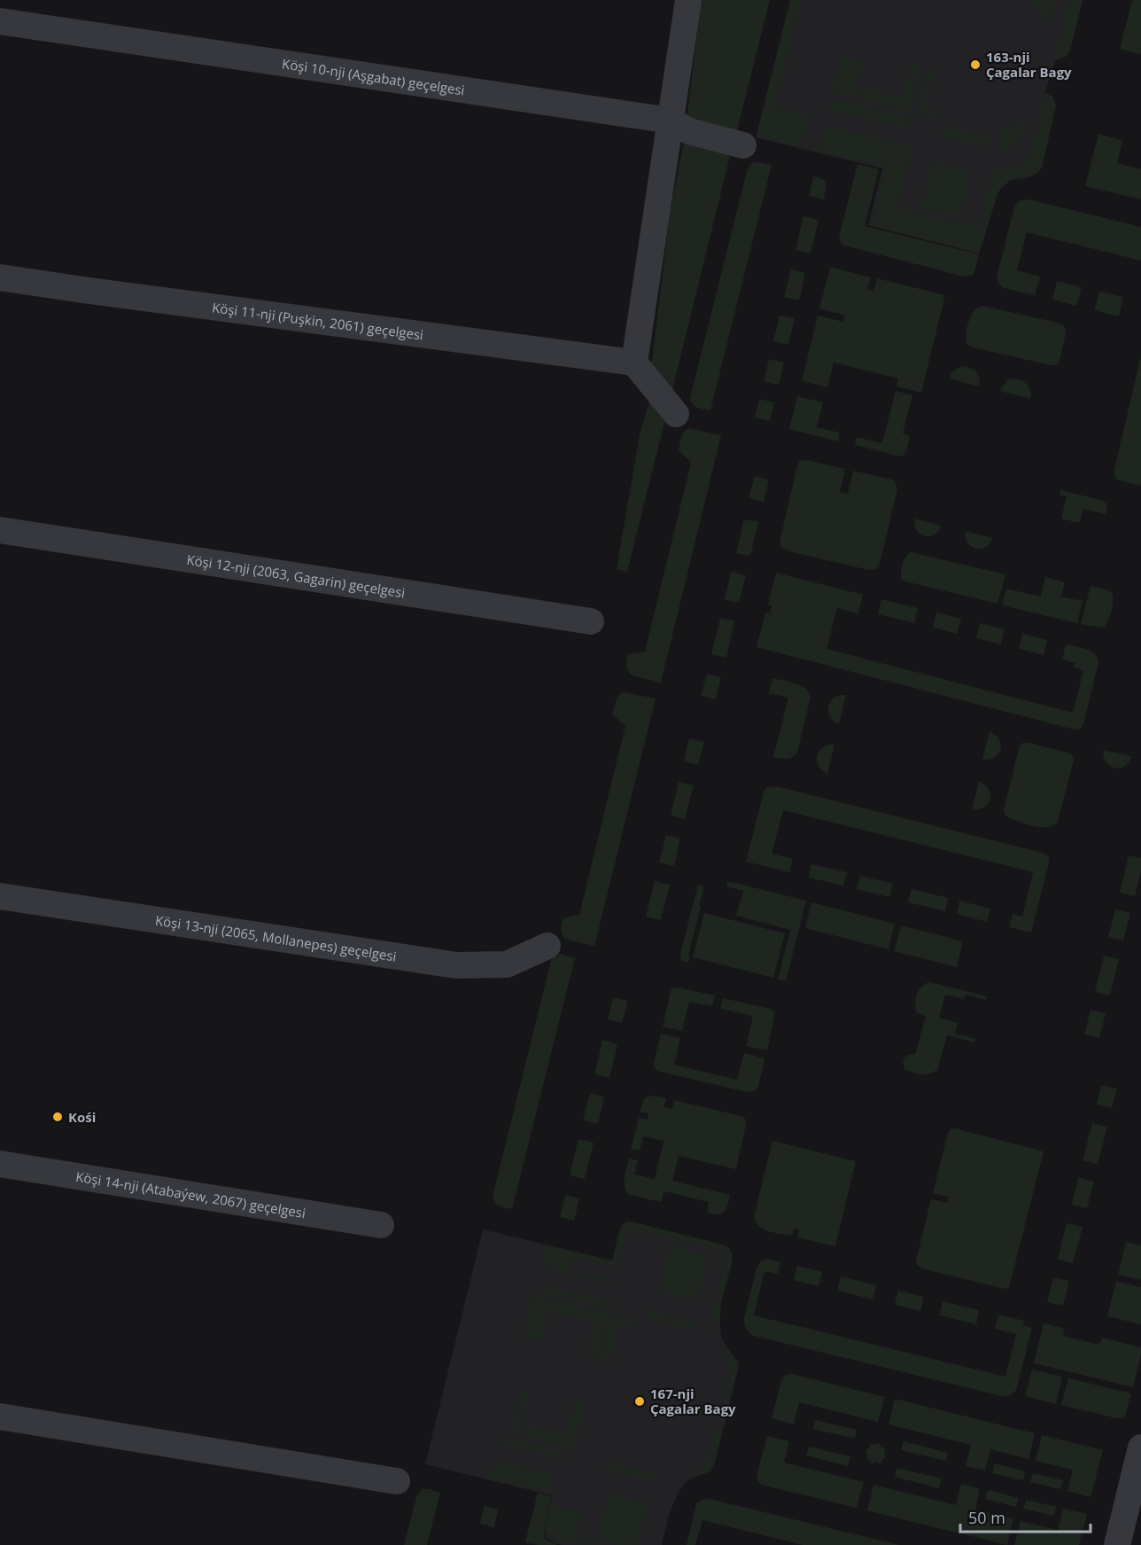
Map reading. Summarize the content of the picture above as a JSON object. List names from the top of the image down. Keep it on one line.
{"streets":{"street":["Köşi 10-nji (Aşgabat) geçelgesi","Köşi 11-nji (Puşkin, 2061) geçelgesi","Köşi 12-nji (2063, Gagarin) geçelgesi","Köşi 13-nji (2065, Mollanepes) geçelgesi","Köşi 14-nji (Atabaýew, 2067) geçelgesi"]},"places":["163-nji Çagalar Bagy","Kośi","167-nji Çagalar Bagy"],"scale_bar":"50 m"}
